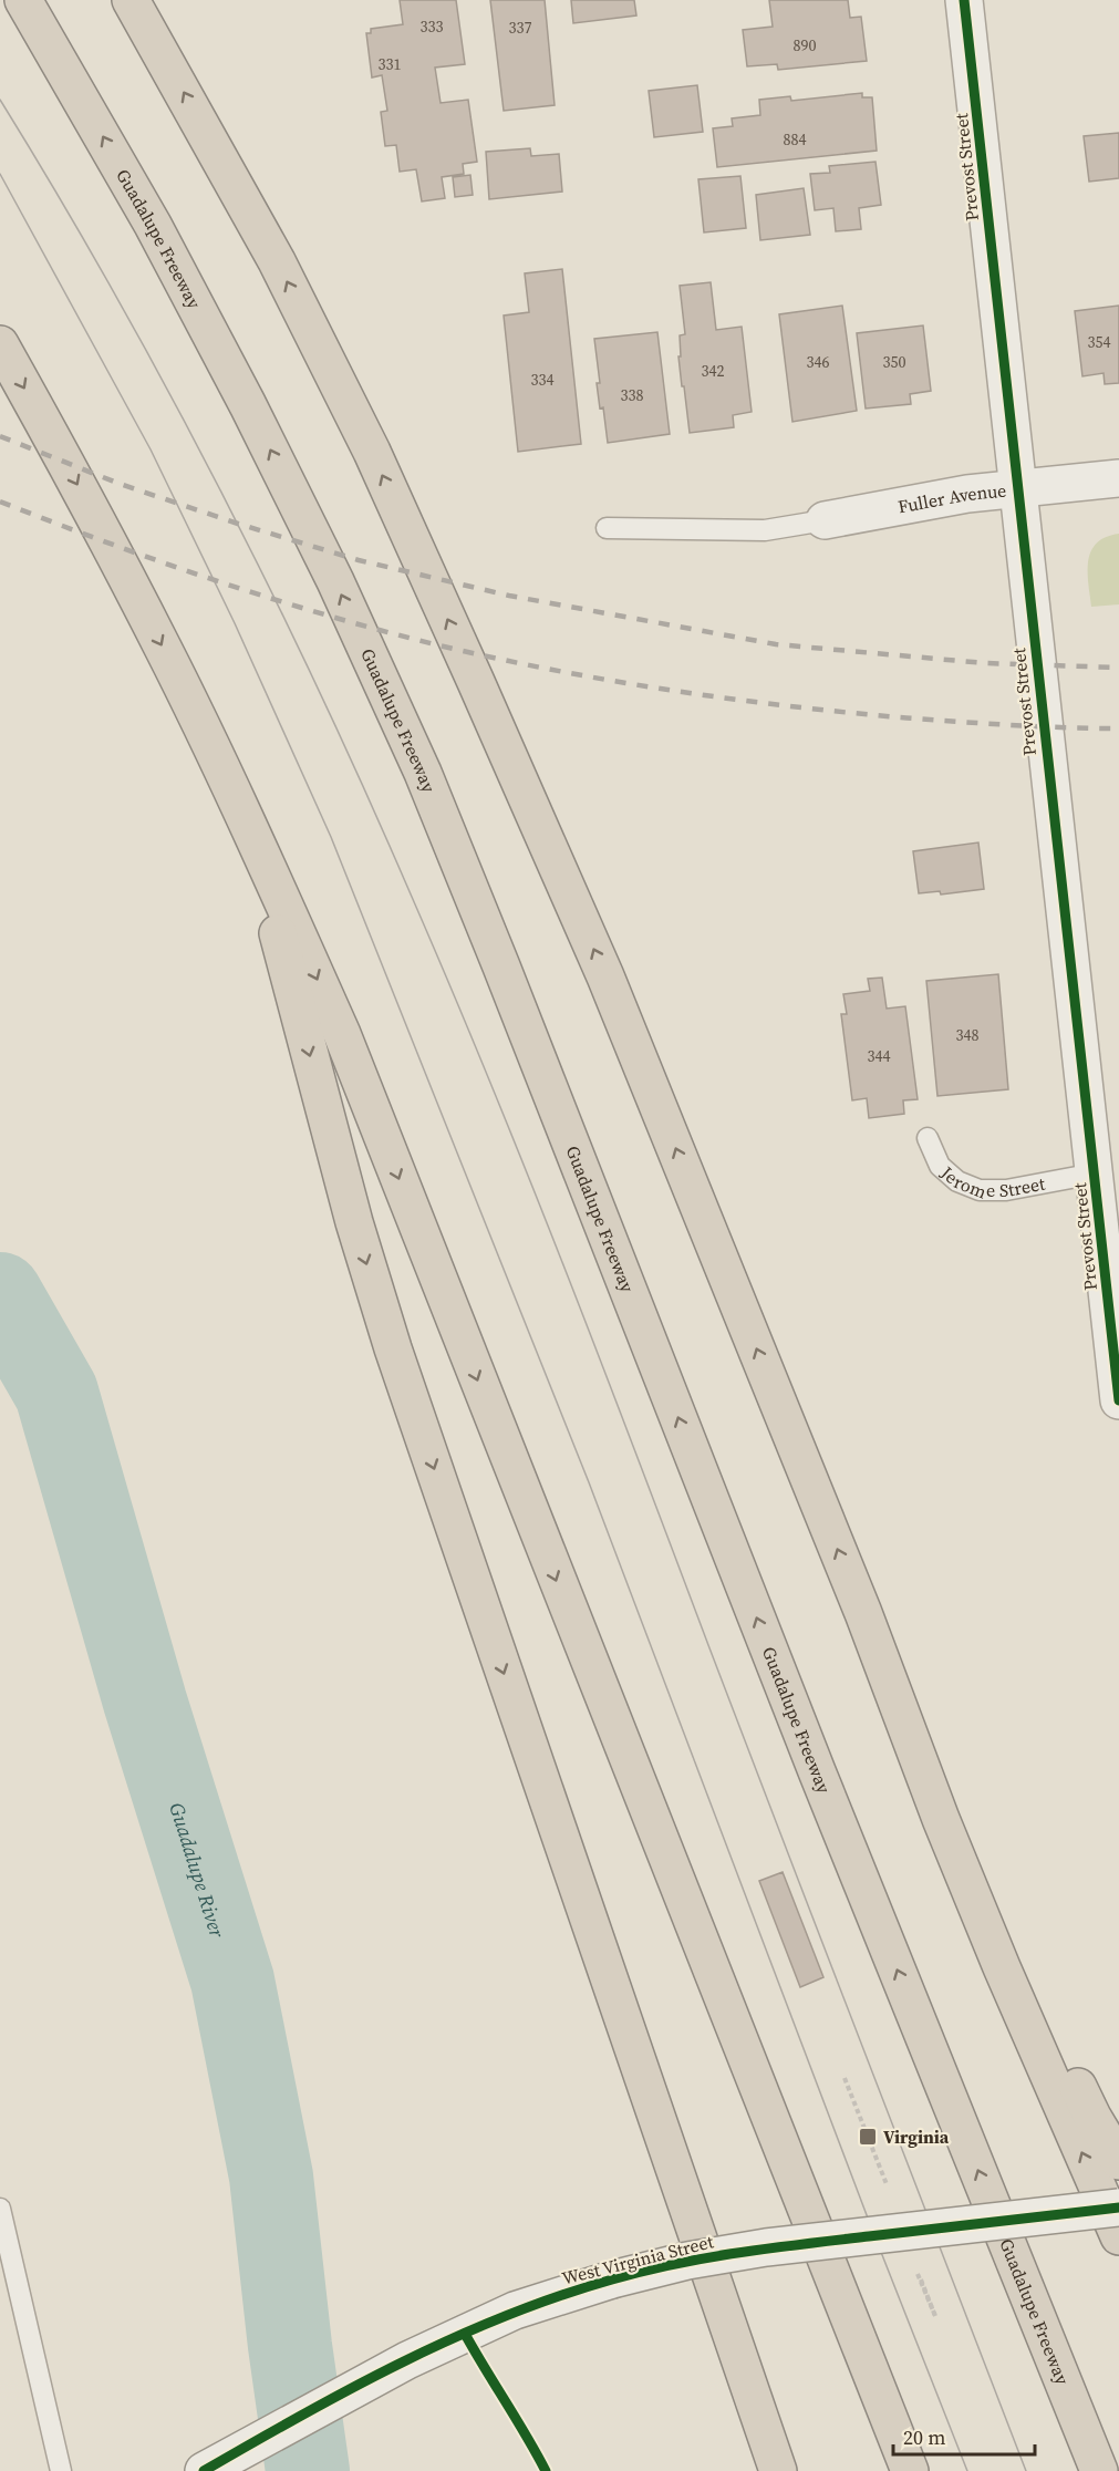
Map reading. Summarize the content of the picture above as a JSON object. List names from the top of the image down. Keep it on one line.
{"streets":{"highway":["Guadalupe Freeway"],"street":["Prevost Street","Fuller Avenue","West Virginia Street"],"lane":["Jerome Street"]},"crossings":[["Prevost Street","Fuller Avenue"],["Prevost Street","Jerome Street"]],"water":["Guadalupe River"],"places":{"transit":["Virginia"]},"house_numbers":["333","337","890","331","884","354","346","350","342","334","338","348","344"],"scale_bar":"20 m"}
